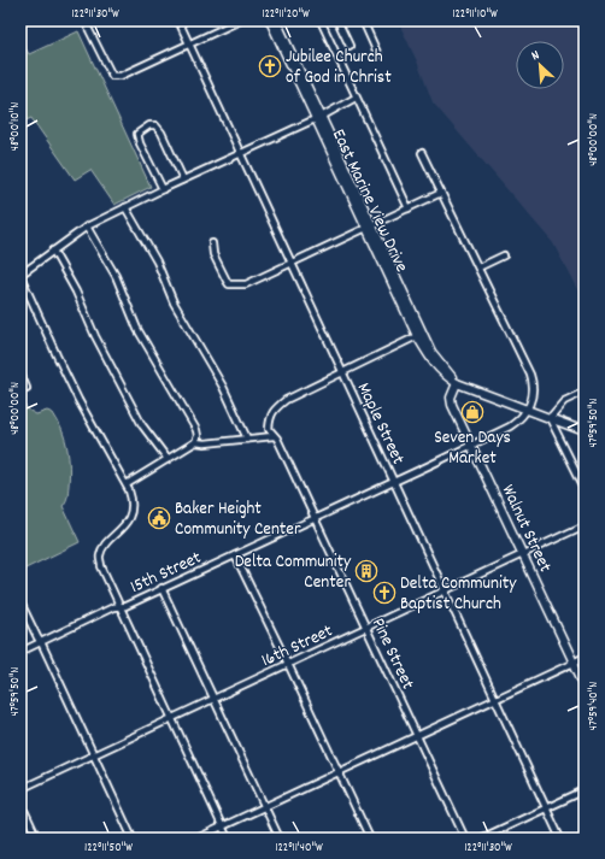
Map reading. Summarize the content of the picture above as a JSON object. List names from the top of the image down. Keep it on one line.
{"streets":{"main road":["East Marine View Drive","Walnut Street"],"street":["Maple Street","15th Street","16th Street","Pine Street"]},"crossings":[["East Marine View Drive","Walnut Street"],["East Marine View Drive","15th Street"],["Maple Street","15th Street"],["Maple Street","16th Street"],["Maple Street","Pine Street"],["Walnut Street","15th Street"],["Walnut Street","16th Street"],["15th Street","Pine Street"],["16th Street","Pine Street"]],"places":{"church":["Jubilee Church of God in Christ","Delta Community Baptist Church"],"shop":["Seven Days Market"],"public building":["Baker Height Community Center"],"building":["Delta Community Center"]},"north":"top left","coordinates":["122°11'30\"W","122°11'20\"W","122°11'10\"W","48°00'10\"N","48°00'00\"N","47°59'50\"N","47°59'40\"N","122°11'50\"W","122°11'40\"W"]}
